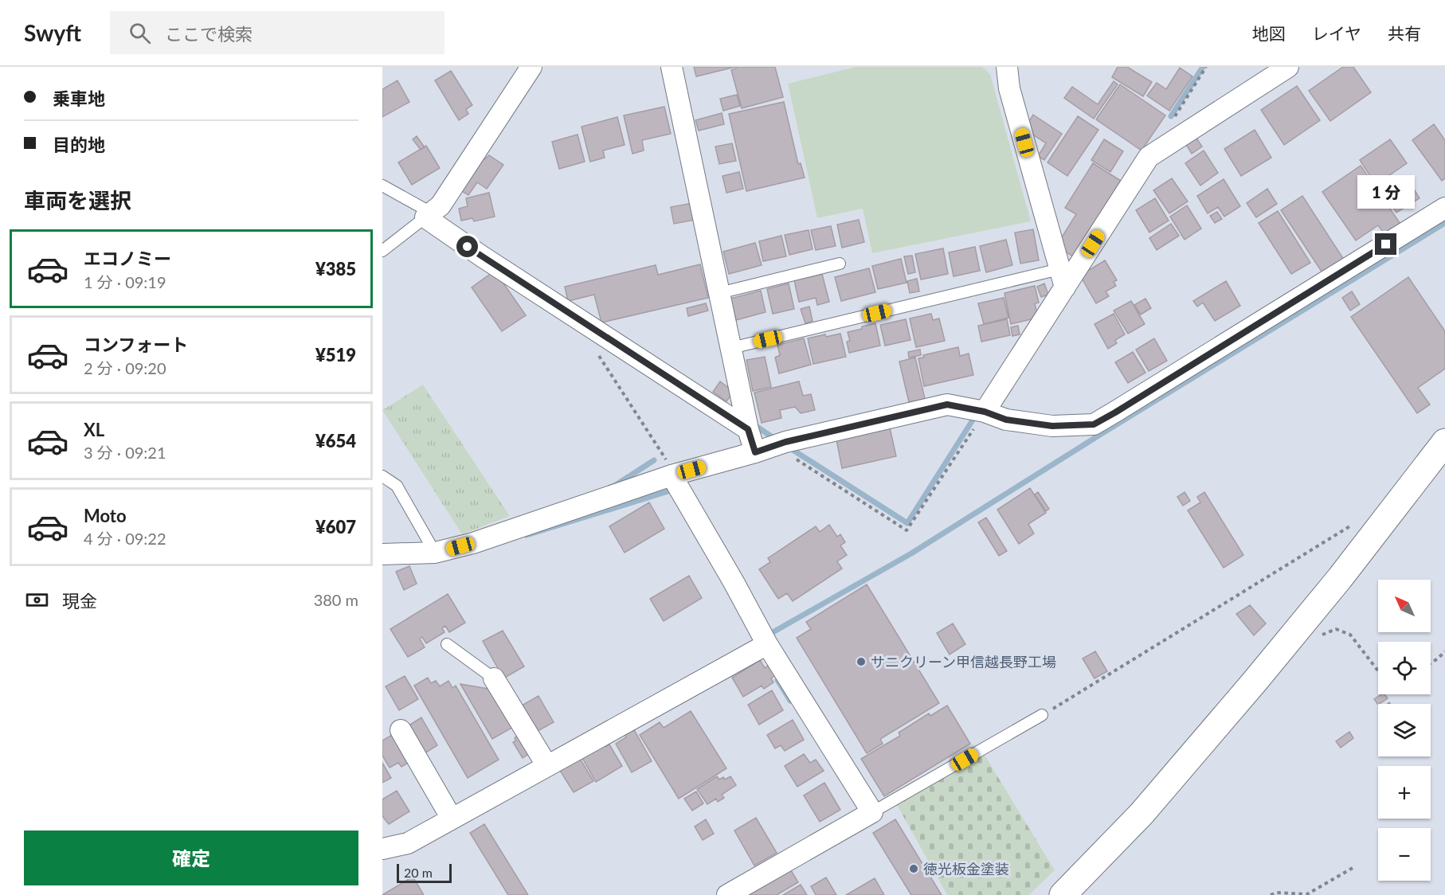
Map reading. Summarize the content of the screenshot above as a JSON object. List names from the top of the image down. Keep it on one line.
{"places":["サニクリーン甲信越長野工場","徳光板金塗装"],"scale_bar":"20 m","north":"top left","page":{"header":"Swyft","search":"ここで検索","nav":["地図","レイヤ","共有"],"banner":["乗車地","目的地"],"heading":"車両を選択","bubble":"1 分","list":[{"name":"エコノミー","note":"1 分 · 09:19","value":"¥385"},{"name":"コンフォート","note":"2 分 · 09:20","value":"¥519"},{"name":"XL","note":"3 分 · 09:21","value":"¥654"},{"name":"Moto","note":"4 分 · 09:22","value":"¥607"}],"pay":["現金","380 m"],"map_buttons":["+","−"],"buttons":"確定","scale":"20 m"}}
